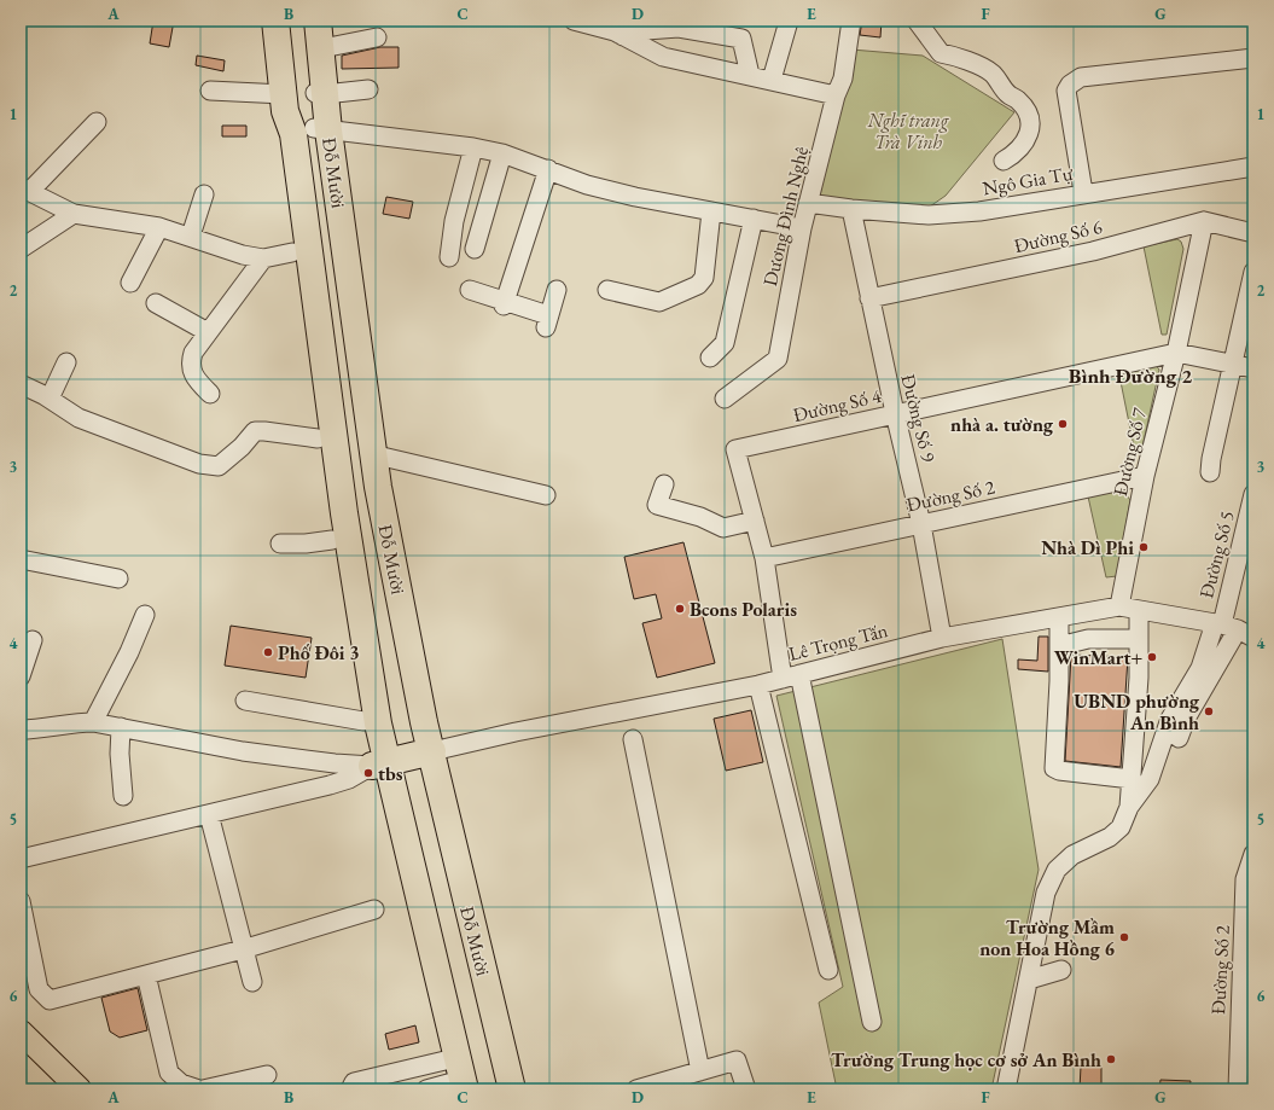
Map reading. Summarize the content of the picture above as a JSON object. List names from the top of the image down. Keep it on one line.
{"streets":{"highway":["Đỗ Mười"],"street":["Ngô Gia Tự","Dương Đình Nghệ","Đường Số 6","Đường Số 4","Đường Số 9","Đường Số 7","Đường Số 2","Đường Số 5","Lê Trọng Tấn"]},"crossings":[["Đỗ Mười","Lê Trọng Tấn"],["Ngô Gia Tự","Dương Đình Nghệ"],["Ngô Gia Tự","Đường Số 9"],["Đường Số 6","Đường Số 9"],["Đường Số 6","Đường Số 7"],["Đường Số 4","Đường Số 9"],["Đường Số 4","Đường Số 7"],["Đường Số 4","Đường Số 2"],["Đường Số 4","Lê Trọng Tấn"],["Đường Số 9","Đường Số 2"],["Đường Số 9","Lê Trọng Tấn"],["Đường Số 7","Đường Số 2"],["Đường Số 7","Lê Trọng Tấn"],["Đường Số 5","Lê Trọng Tấn"]],"districts":["Bình Đường 2"],"parks":["Nghĩ trang Trà Vinh"],"places":["nhà a. tường","Nhà Dì Phi","Bcons Polaris","Phố Đôi 3","WinMart+","UBND phường An Bình","tbs","Trường Mầm non Hoa Hồng 6","Trường Trung học cơ sở An Bình"],"grid":{"columns":["A","B","C","D","E","F","G"],"rows":["1","2","3","4","5","6"]}}
